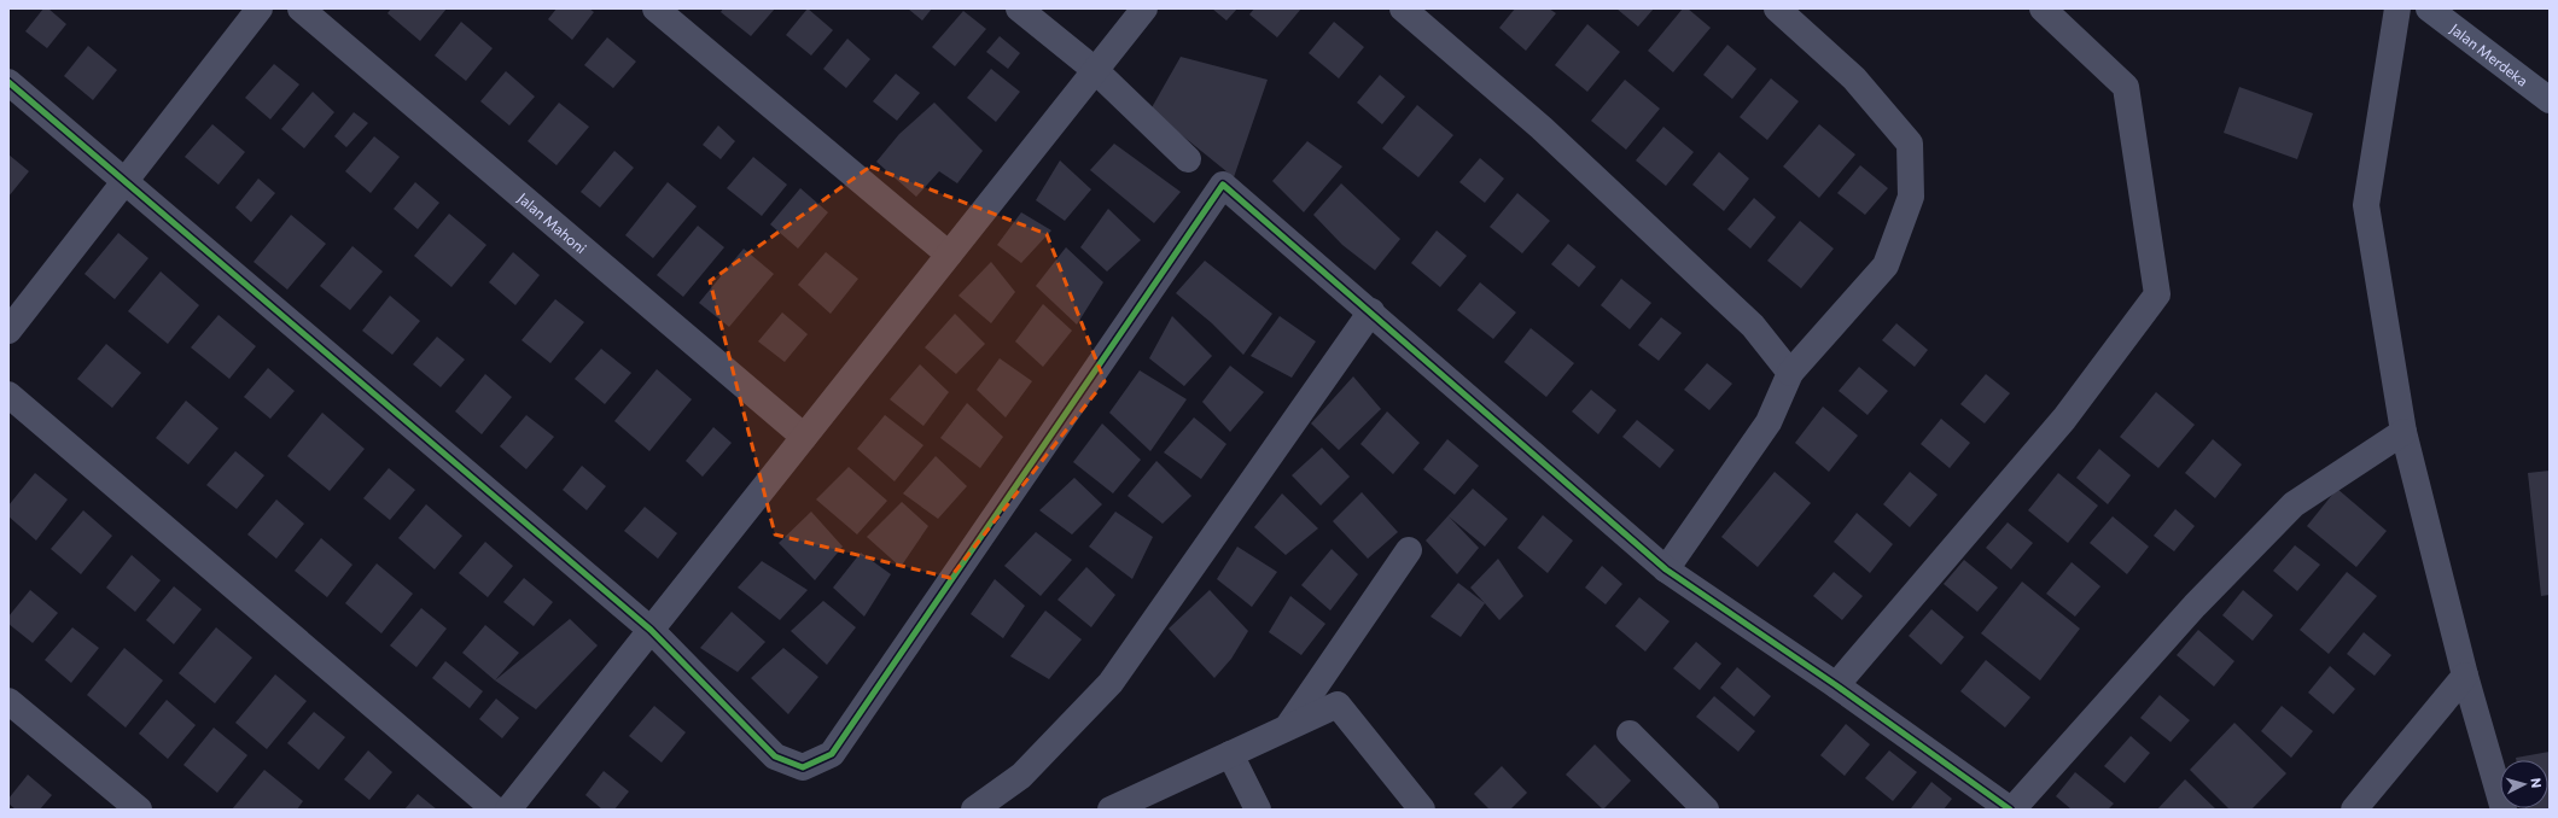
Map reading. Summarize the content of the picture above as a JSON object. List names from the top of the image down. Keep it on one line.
{"streets":{"street":["Jalan Merdeka","Jalan Mahoni"]},"north":"right"}
